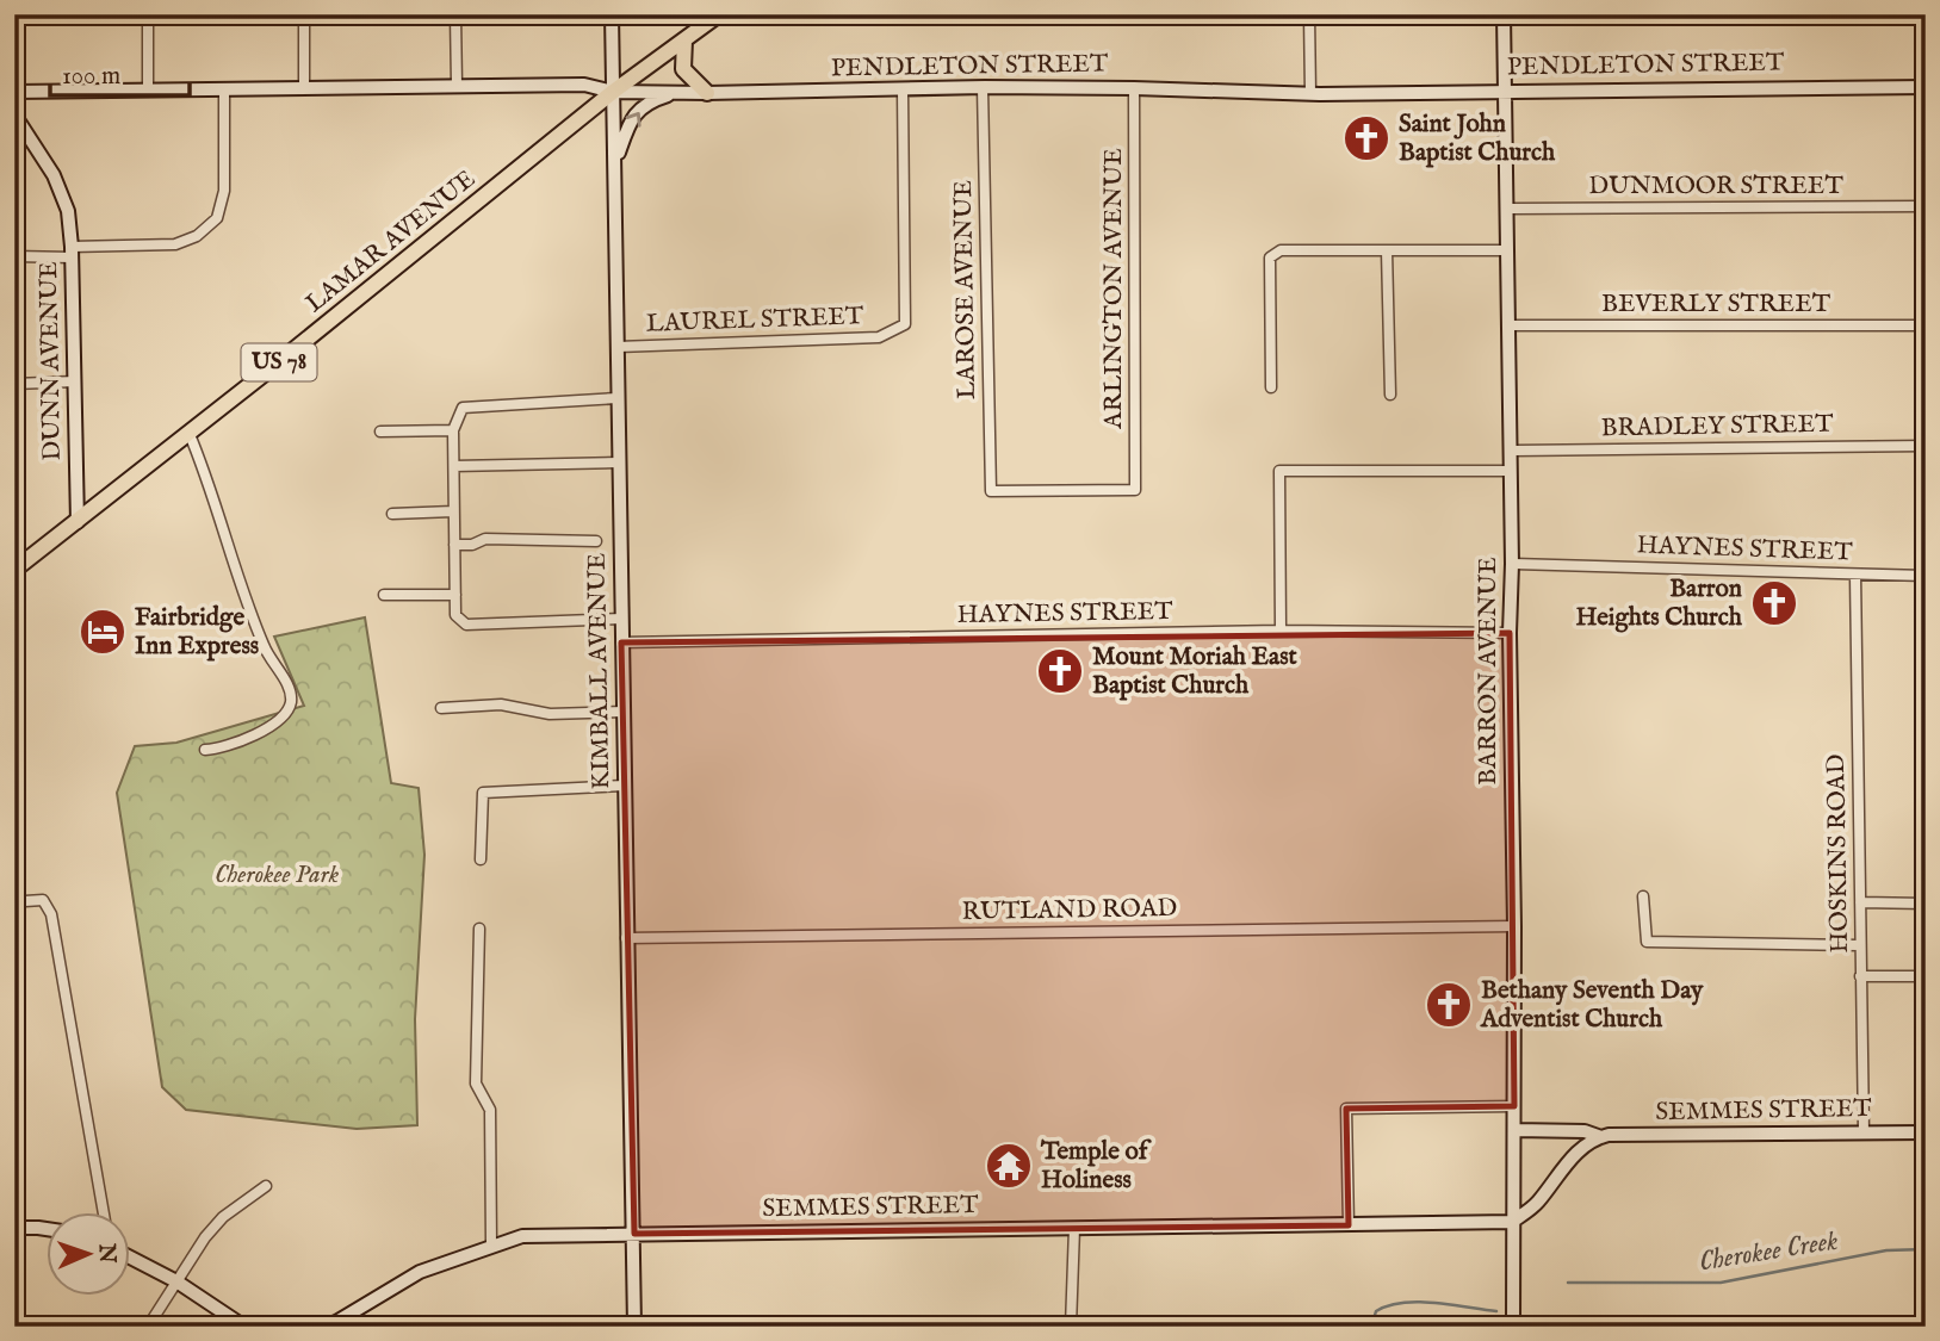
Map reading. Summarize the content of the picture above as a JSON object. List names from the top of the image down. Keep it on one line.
{"streets":{"main road":["PENDLETON STREET","LAMAR AVENUE","DUNN AVENUE","US 78","KIMBALL AVENUE","BARRON AVENUE","SEMMES STREET"],"street":["DUNMOOR STREET","ARLINGTON AVENUE","LAROSE AVENUE","BEVERLY STREET","LAUREL STREET","BRADLEY STREET","HAYNES STREET","HOSKINS ROAD","RUTLAND ROAD"]},"crossings":[["PENDLETON STREET","LAMAR AVENUE"],["PENDLETON STREET","ARLINGTON AVENUE"],["PENDLETON STREET","LAROSE AVENUE"],["PENDLETON STREET","LAUREL STREET"],["PENDLETON STREET","KIMBALL AVENUE"],["PENDLETON STREET","BARRON AVENUE"],["DUNMOOR STREET","BARRON AVENUE"],["LAMAR AVENUE","DUNN AVENUE"],["LAMAR AVENUE","KIMBALL AVENUE"],["ARLINGTON AVENUE","LAROSE AVENUE"],["BEVERLY STREET","BARRON AVENUE"],["LAUREL STREET","KIMBALL AVENUE"],["BRADLEY STREET","BARRON AVENUE"],["HAYNES STREET","KIMBALL AVENUE"],["HAYNES STREET","BARRON AVENUE"],["HAYNES STREET","HOSKINS ROAD"],["KIMBALL AVENUE","RUTLAND ROAD"],["KIMBALL AVENUE","SEMMES STREET"],["BARRON AVENUE","RUTLAND ROAD"],["BARRON AVENUE","SEMMES STREET"],["HOSKINS ROAD","SEMMES STREET"]],"water":["Cherokee Creek"],"parks":["Cherokee Park"],"places":{"church":["Saint John Baptist Church","Barron Heights Church","Mount Moriah East Baptist Church","Bethany Seventh Day Adventist Church"],"hotel":["Fairbridge Inn Express"],"temple":["Temple of Holiness"]},"scale_bar":"100 m","north":"right"}
